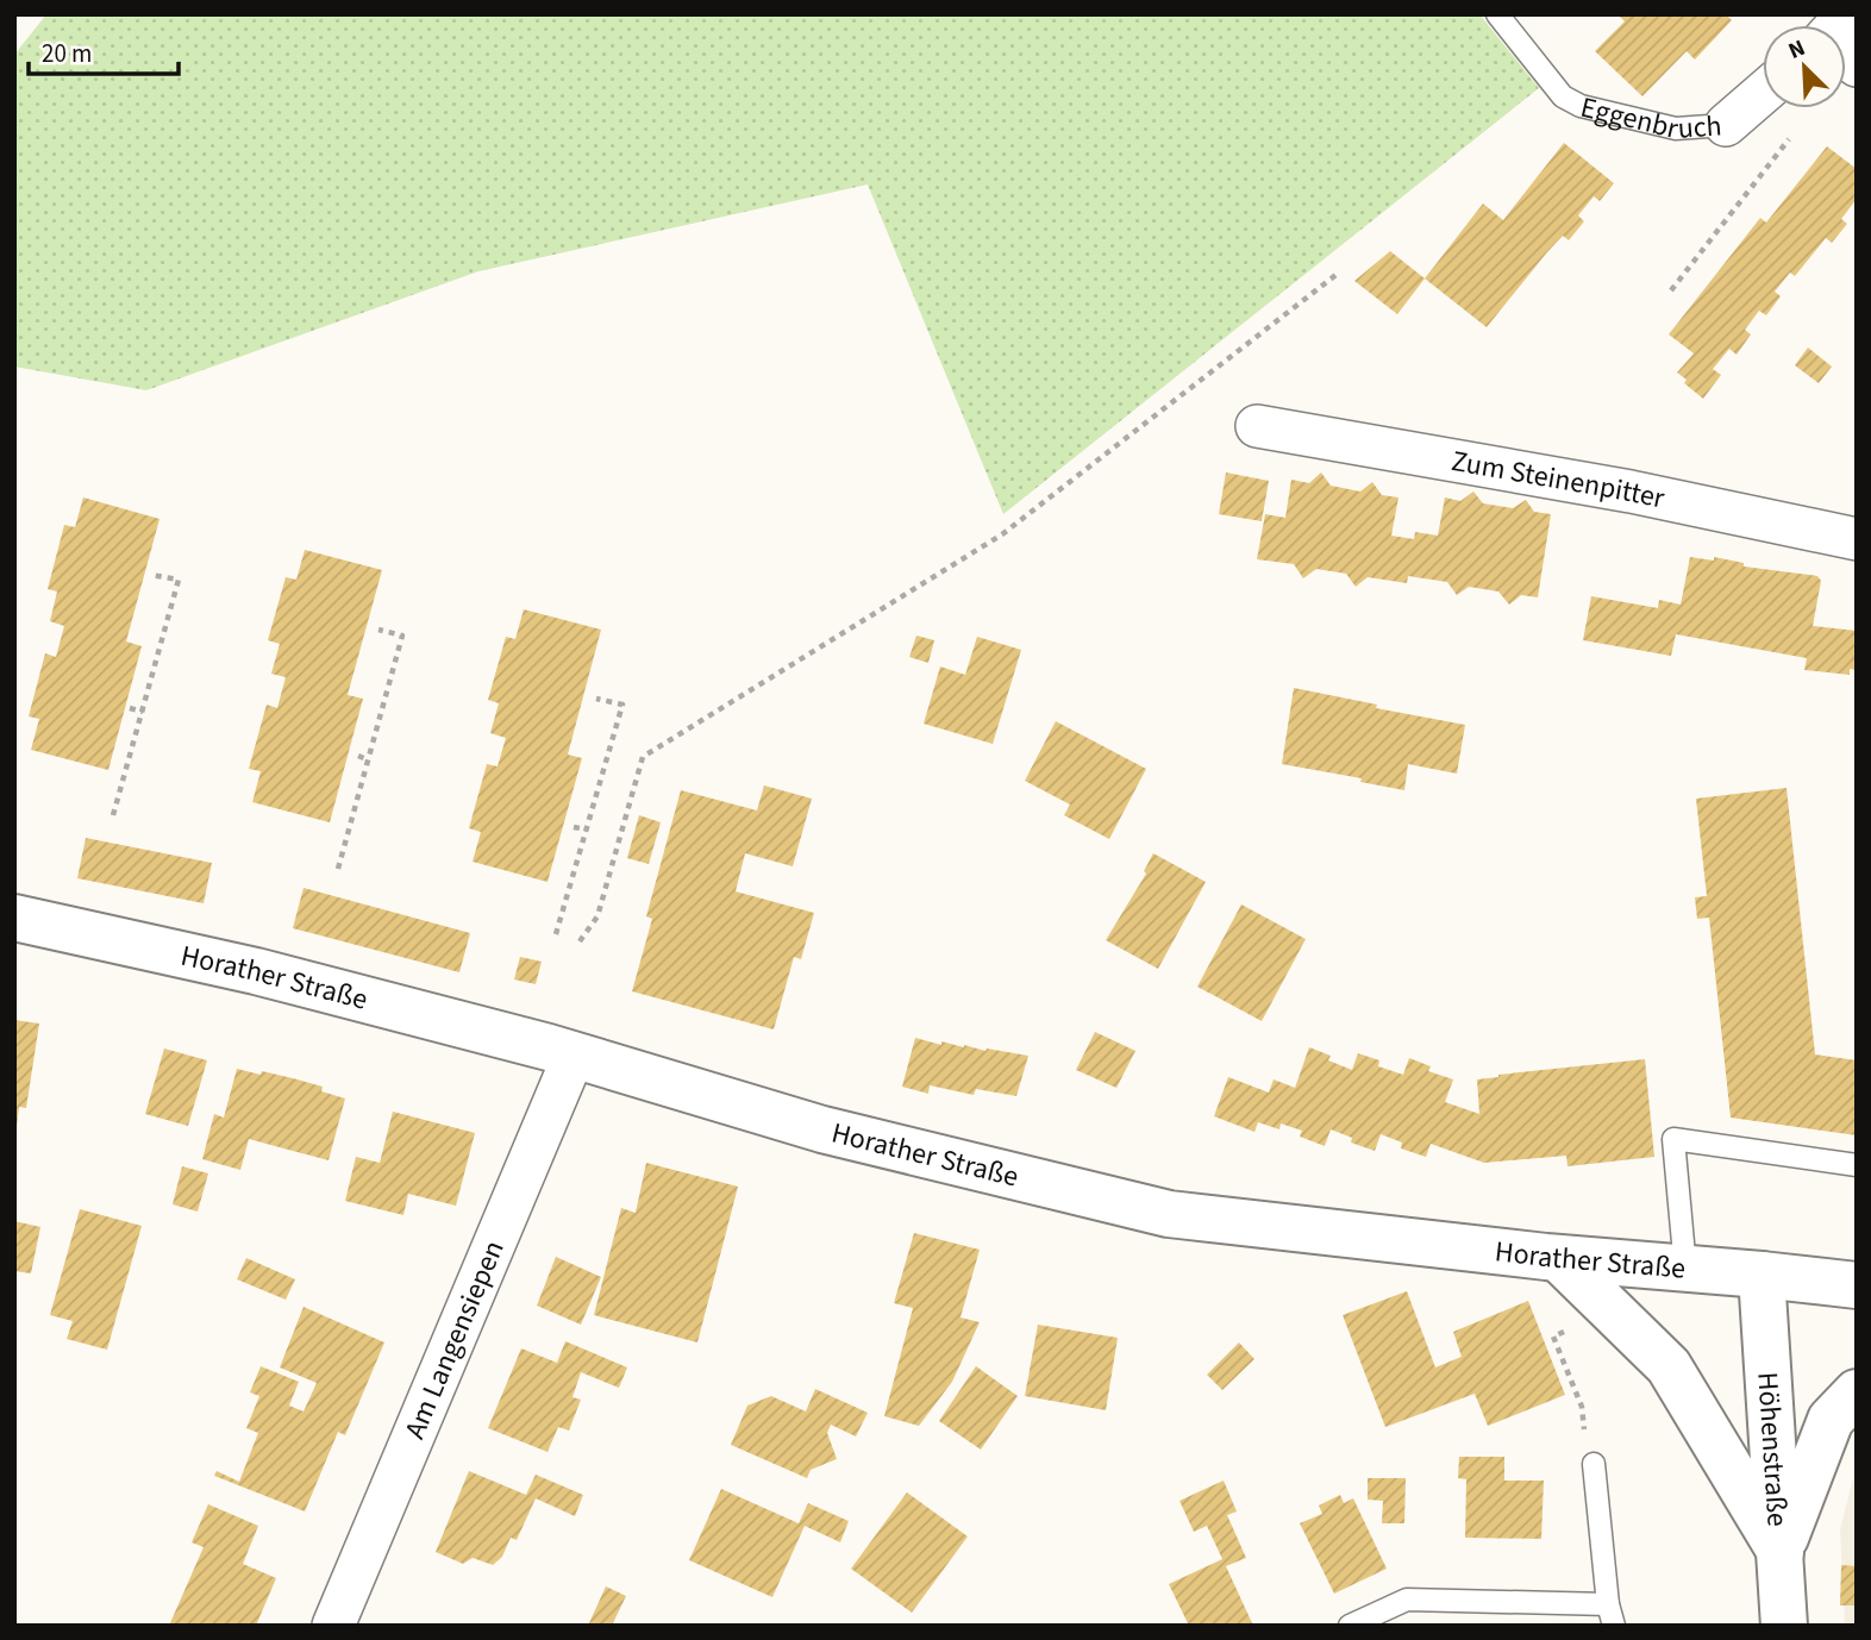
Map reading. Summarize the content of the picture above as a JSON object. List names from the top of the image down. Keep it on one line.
{"streets":{"main road":["Horather Straße","Höhenstraße"],"street":["Eggenbruch","Zum Steinenpitter","Am Langensiepen"]},"crossings":[["Horather Straße","Am Langensiepen"],["Horather Straße","Höhenstraße"]],"scale_bar":"20 m","north":"top left"}
